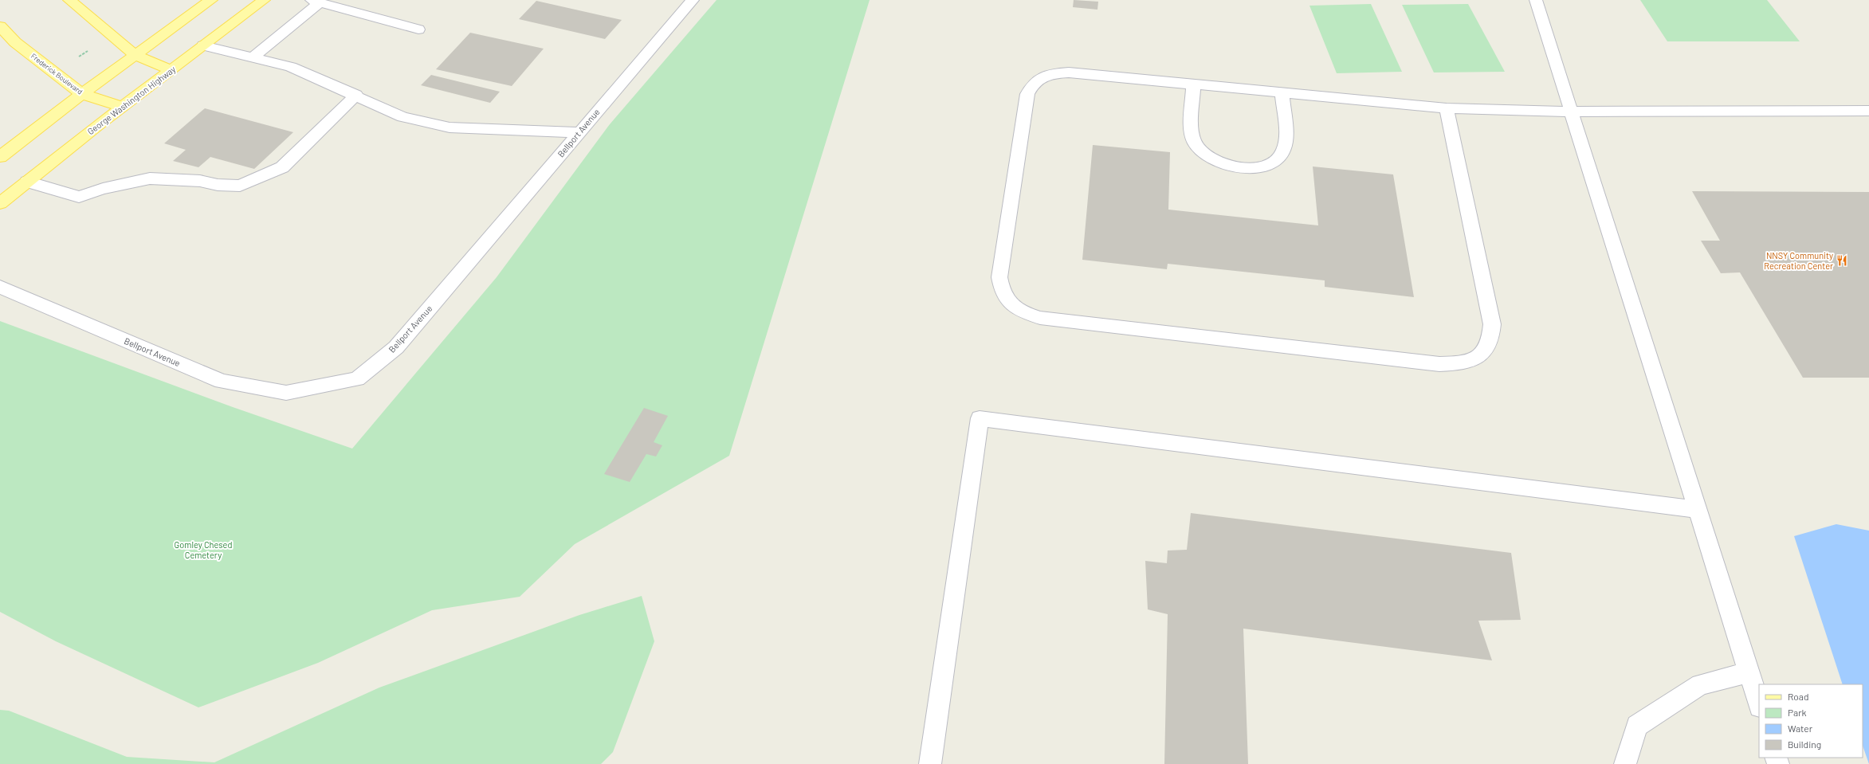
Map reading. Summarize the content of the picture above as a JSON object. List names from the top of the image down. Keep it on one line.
{"streets":{"main road":["Frederick Boulevard","George Washington Highway"],"street":["Bellport Avenue"]},"crossings":[["Frederick Boulevard","George Washington Highway"]],"parks":["Gomley Chesed Cemetery"],"places":{"restaurant":["NNSY Community Recreation Center"]},"legend":["Road","Park","Water","Building"]}
